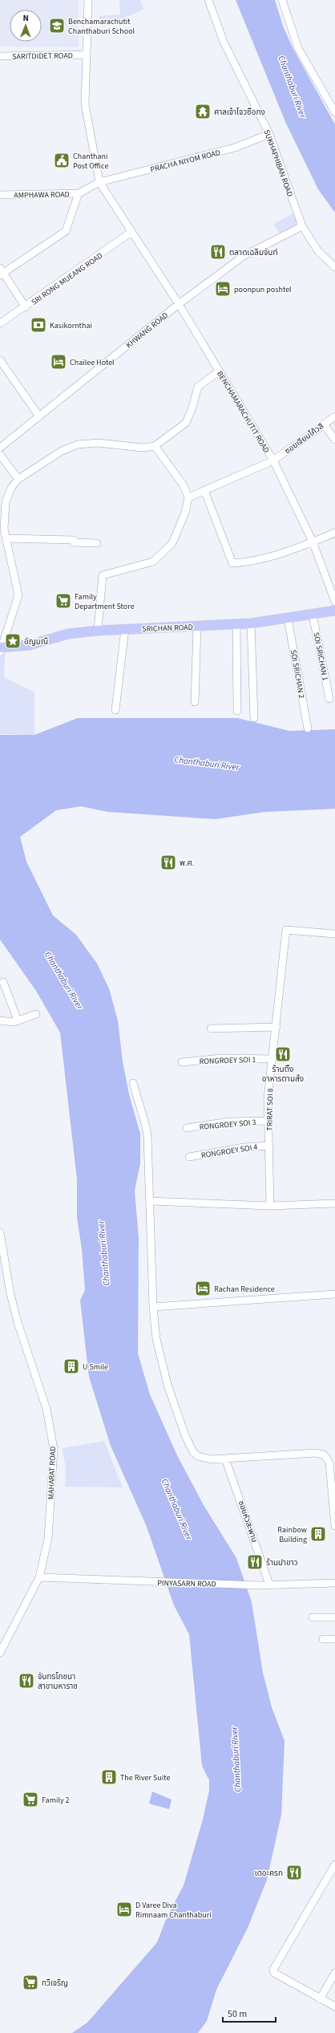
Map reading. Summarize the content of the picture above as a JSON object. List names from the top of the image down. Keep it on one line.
{"streets":{"main road":["SRICHAN ROAD"],"street":["SARITDIDET ROAD","PRACHA NIYOM ROAD","SUKHAPHIBAN ROAD","AMPHAWA ROAD","SRI RONG MUEANG ROAD","KHWANG ROAD","BENCHAMARACHUTIT ROAD","ซอยเจียมโค้วสี","SOI SRICHAN 1","SOI SRICHAN 2","RONGROEY SOI 1","TRIRAT SOI 8","RONGROEY SOI 3","RONGROEY SOI 4","MAHARAT ROAD","ซอยหัวสะพาน","PINYASARN ROAD"]},"crossings":[["PRACHA NIYOM ROAD","SUKHAPHIBAN ROAD"],["PRACHA NIYOM ROAD","AMPHAWA ROAD"],["PRACHA NIYOM ROAD","BENCHAMARACHUTIT ROAD"],["SUKHAPHIBAN ROAD","KHWANG ROAD"],["AMPHAWA ROAD","BENCHAMARACHUTIT ROAD"],["SRI RONG MUEANG ROAD","BENCHAMARACHUTIT ROAD"],["KHWANG ROAD","BENCHAMARACHUTIT ROAD"],["BENCHAMARACHUTIT ROAD","ซอยเจียมโค้วสี"],["SRICHAN ROAD","SOI SRICHAN 1"],["SRICHAN ROAD","SOI SRICHAN 2"],["RONGROEY SOI 1","TRIRAT SOI 8"],["TRIRAT SOI 8","RONGROEY SOI 3"],["TRIRAT SOI 8","RONGROEY SOI 4"],["MAHARAT ROAD","PINYASARN ROAD"],["ซอยหัวสะพาน","PINYASARN ROAD"]],"water":["Chanthaburi River"],"places":{"school or university":["Benchamarachutit Chanthaburi School"],"temple":["ศาลเจ้าโจวซือกง"],"public building":["Chanthani Post Office"],"restaurant":["ตลาดเฉลิมจันท์","พ.ศ.","ร้านติ๊ง อาหารตามสั่ง","ร้านปาขาว","จันทรโภชนา สาขามหาราช","เดอะครก"],"hotel":["poonpun poshtel","Chailee Hotel","Rachan Residence","D Varee Diva Rimnaam Chanthaburi"],"bank":["Kasikornthai"],"supermarket":["Family Department Store","Family 2","ทวีเจริญ"],"place":["อัญมณี"],"building":["U Smile","Rainbow Building","The River Suite"]},"scale_bar":"50 m","north":"top"}
